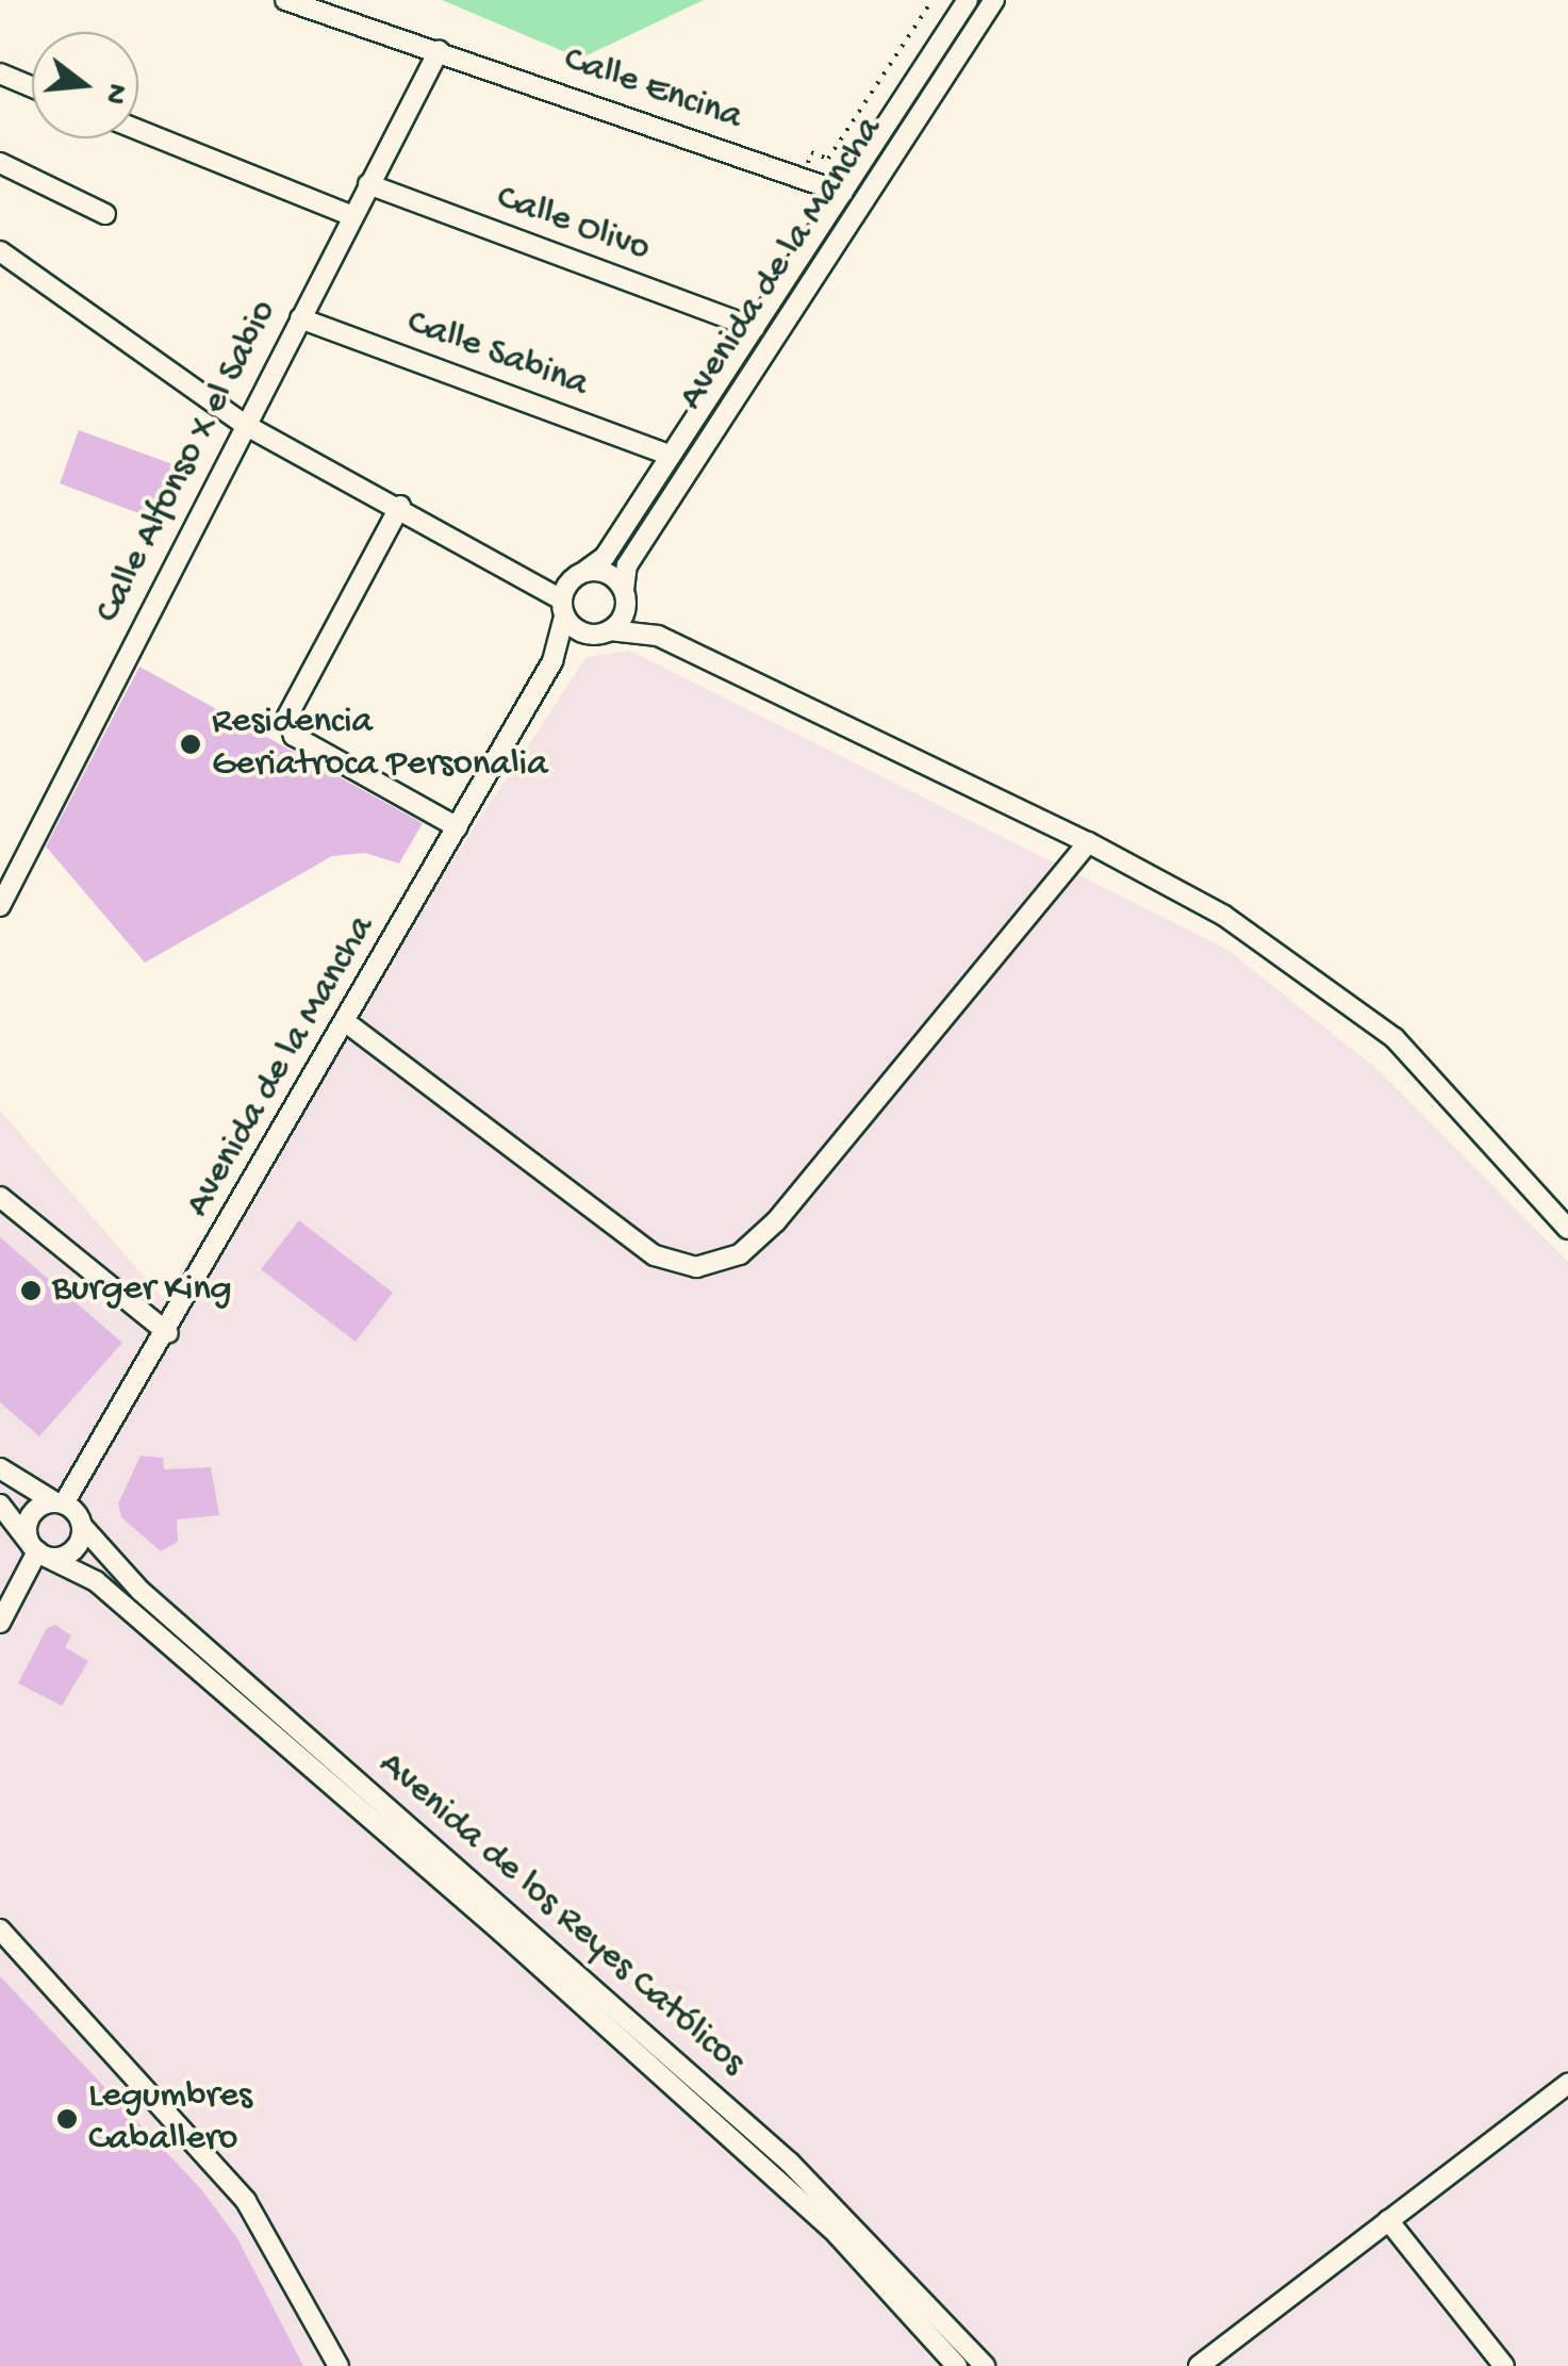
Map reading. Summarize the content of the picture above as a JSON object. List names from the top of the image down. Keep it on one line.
{"streets":{"street":["Calle Encina","Calle Olivo","Avenida de la Mancha","Calle Sabina","Calle Alfonso X el Sabio","Avenida de los Reyes Católicos"]},"crossings":[["Calle Encina","Avenida de la Mancha"],["Calle Encina","Calle Alfonso X el Sabio"],["Calle Olivo","Avenida de la Mancha"],["Calle Olivo","Calle Alfonso X el Sabio"],["Avenida de la Mancha","Calle Sabina"],["Avenida de la Mancha","Avenida de los Reyes Católicos"],["Calle Sabina","Calle Alfonso X el Sabio"]],"places":["Residencia Geriatroca Personalia","Burger King","Legumbres Caballero"],"north":"right"}
